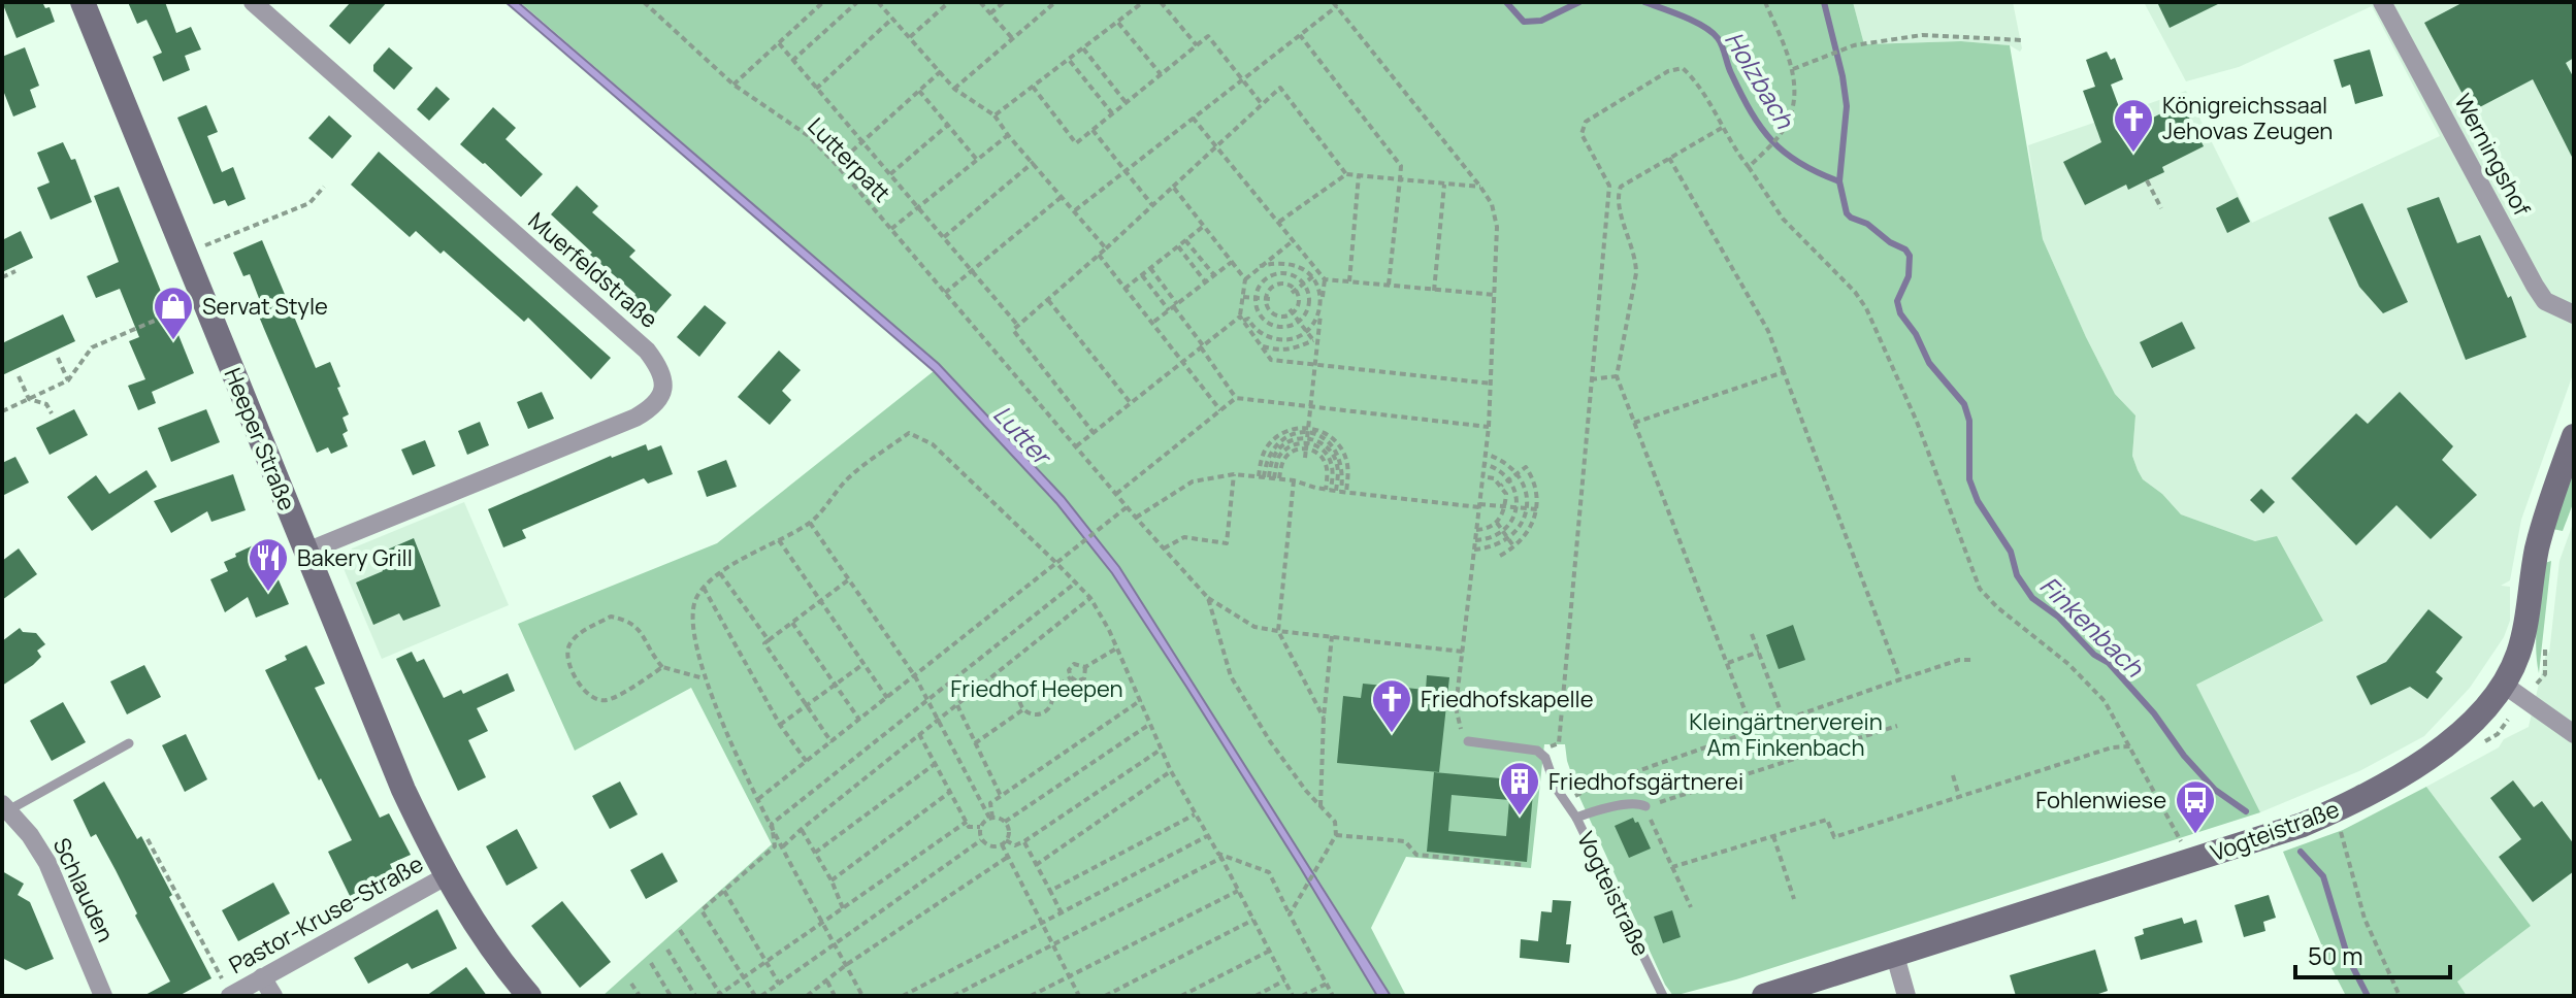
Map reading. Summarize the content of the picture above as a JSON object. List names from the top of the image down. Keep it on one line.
{"streets":{"main road":["Heeper Straße","Vogteistraße"],"street":["Werningshof","Muerfeldstraße","Schlauden","Pastor-Kruse-Straße"],"path":["Lutterpatt"]},"crossings":[["Muerfeldstraße","Heeper Straße"],["Heeper Straße","Pastor-Kruse-Straße"]],"water":["Holzbach","Lutter","Finkenbach"],"parks":["Friedhof Heepen","Kleingärtnerverein Am Finkenbach"],"places":{"church":["Königreichssaal Jehovas Zeugen","Friedhofskapelle"],"shop":["Servat Style"],"restaurant":["Bakery Grill"],"building":["Friedhofsgärtnerei"],"bus stop":["Fohlenwiese"]},"scale_bar":"50 m"}
